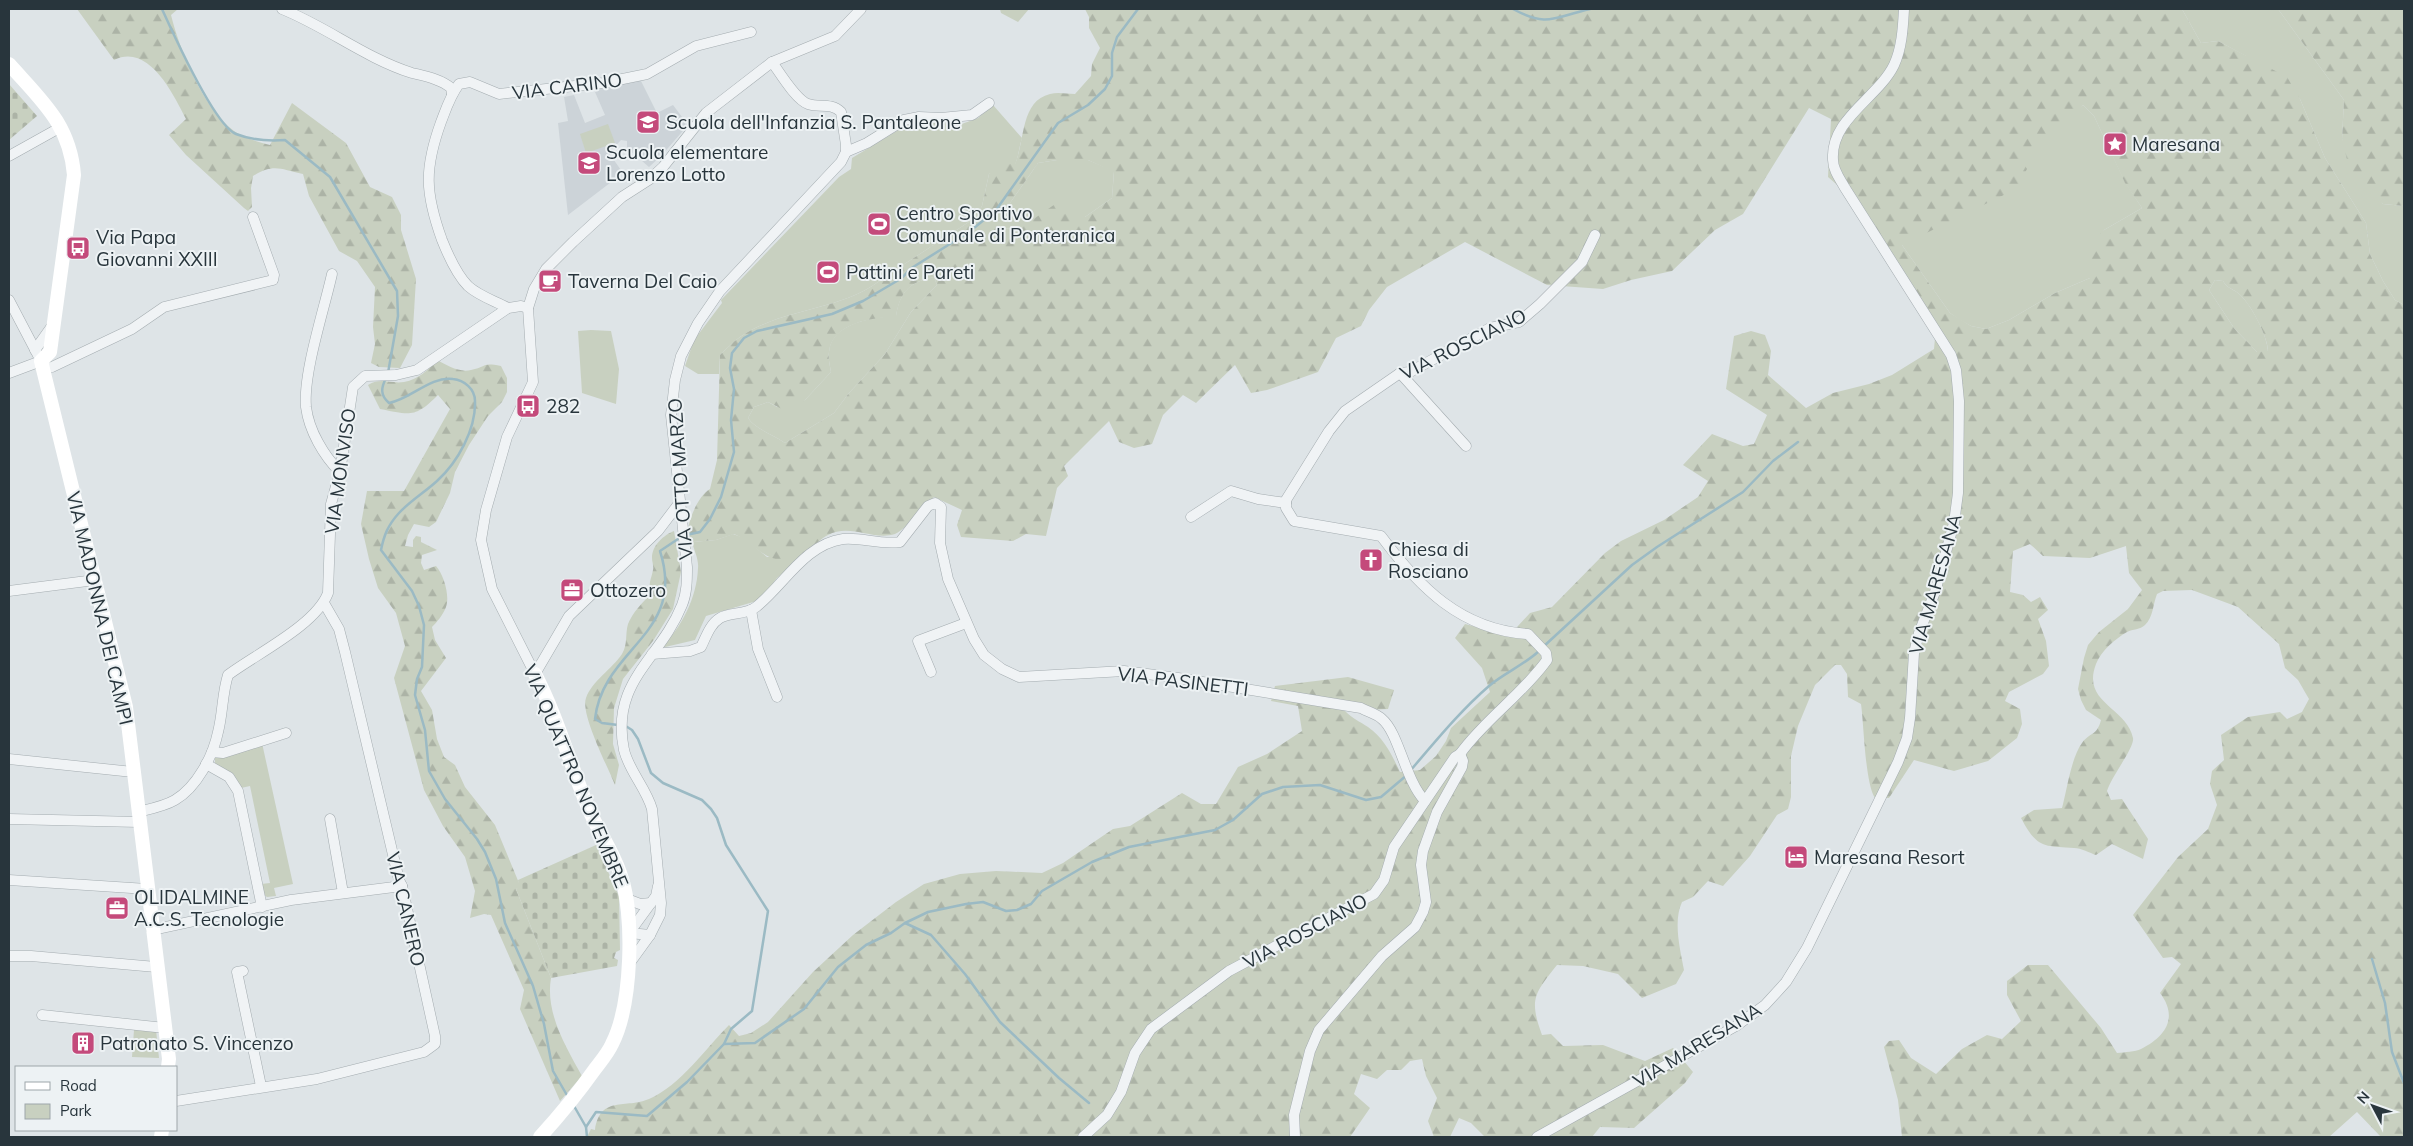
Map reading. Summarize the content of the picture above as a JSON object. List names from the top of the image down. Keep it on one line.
{"streets":{"street":["VIA CARINO","VIA ROSCIANO","VIA MONVISO","VIA OTTO MARZO","VIA MARESANA","VIA MADONNA DEI CAMPI","VIA PASINETTI","VIA QUATTRO NOVEMBRE","VIA CANERO"]},"crossings":[["VIA ROSCIANO","VIA PASINETTI"],["VIA MONVISO","VIA CANERO"],["VIA OTTO MARZO","VIA PASINETTI"],["VIA OTTO MARZO","VIA QUATTRO NOVEMBRE"]],"places":{"school or university":["Scuola dell'Infanzia S. Pantaleone","Scuola elementare Lorenzo Lotto"],"place":["Maresana"],"sports":["Centro Sportivo Comunale di Ponteranica","Pattini e Pareti"],"bus stop":["Via Papa Giovanni XXIII","282"],"cafe":["Taverna Del Caio"],"church":["Chiesa di Rosciano"],"office":["Ottozero","OLIDALMINE A.C.S. Tecnologie"],"hotel":["Maresana Resort"],"building":["Patronato S. Vincenzo"]},"legend":["Road","Park"],"north":"top left"}
